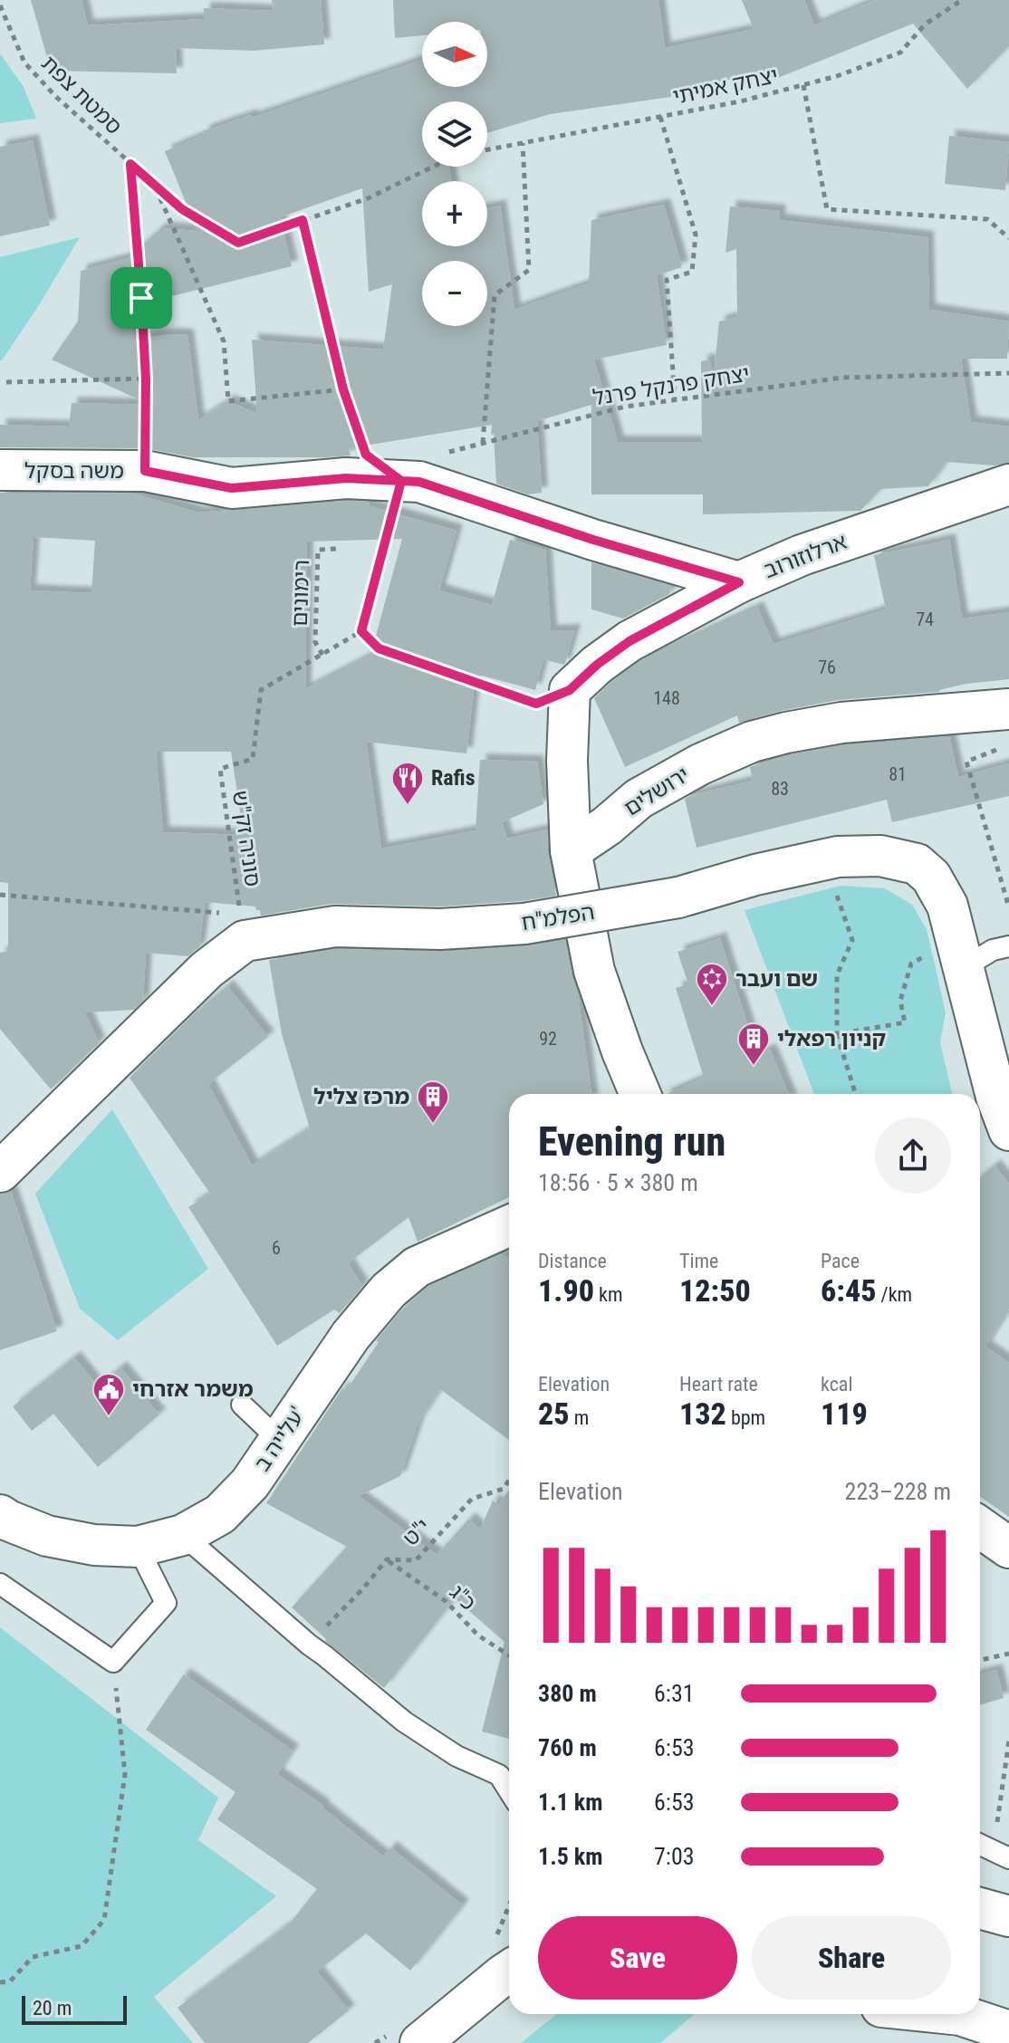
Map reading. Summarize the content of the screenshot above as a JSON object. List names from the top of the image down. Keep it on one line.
{"streets":{"street":["משה בסקל","ארלוזורוב","ירושלים","הפלמ\"ח","עלייה ב'"],"path":["יצחק אמיתי","סמטת צפת","יצחק פרנקל פרנל","רימונים","סוניה זק\"ש","י\"ט","כ\"ג"]},"crossings":[["משה בסקל","ארלוזורוב"],["רימונים","סוניה זק\"ש"],["סוניה זק\"ש","הפלמ\"ח"],["י\"ט","כ\"ג"]],"places":{"restaurant":["Rafis"],"synagogue":["שם ועבר"],"building":["קניון רפאלי","מרכז צליל"],"public building":["משמר אזרחי"]},"house_numbers":["74","76","148","81","83","92","6"],"scale_bar":"20 m","north":"right","page":{"map_buttons":["+","−"],"heading":["Evening run","18:56 · 5 × 380 m"],"stats":[["Distance","1.90 km"],["Time","12:50"],["Pace","6:45 /km"],["Elevation","25 m"],["Heart rate","132 bpm"],["kcal","119"]],"chart":["Elevation","223–228 m"],"list":[{"name":"380 m","note":"6:31"},{"name":"760 m","note":"6:53"},{"name":"1.1 km","note":"6:53"},{"name":"1.5 km","note":"7:03"}],"buttons":["Save","Share"],"scale":"20 m"}}
